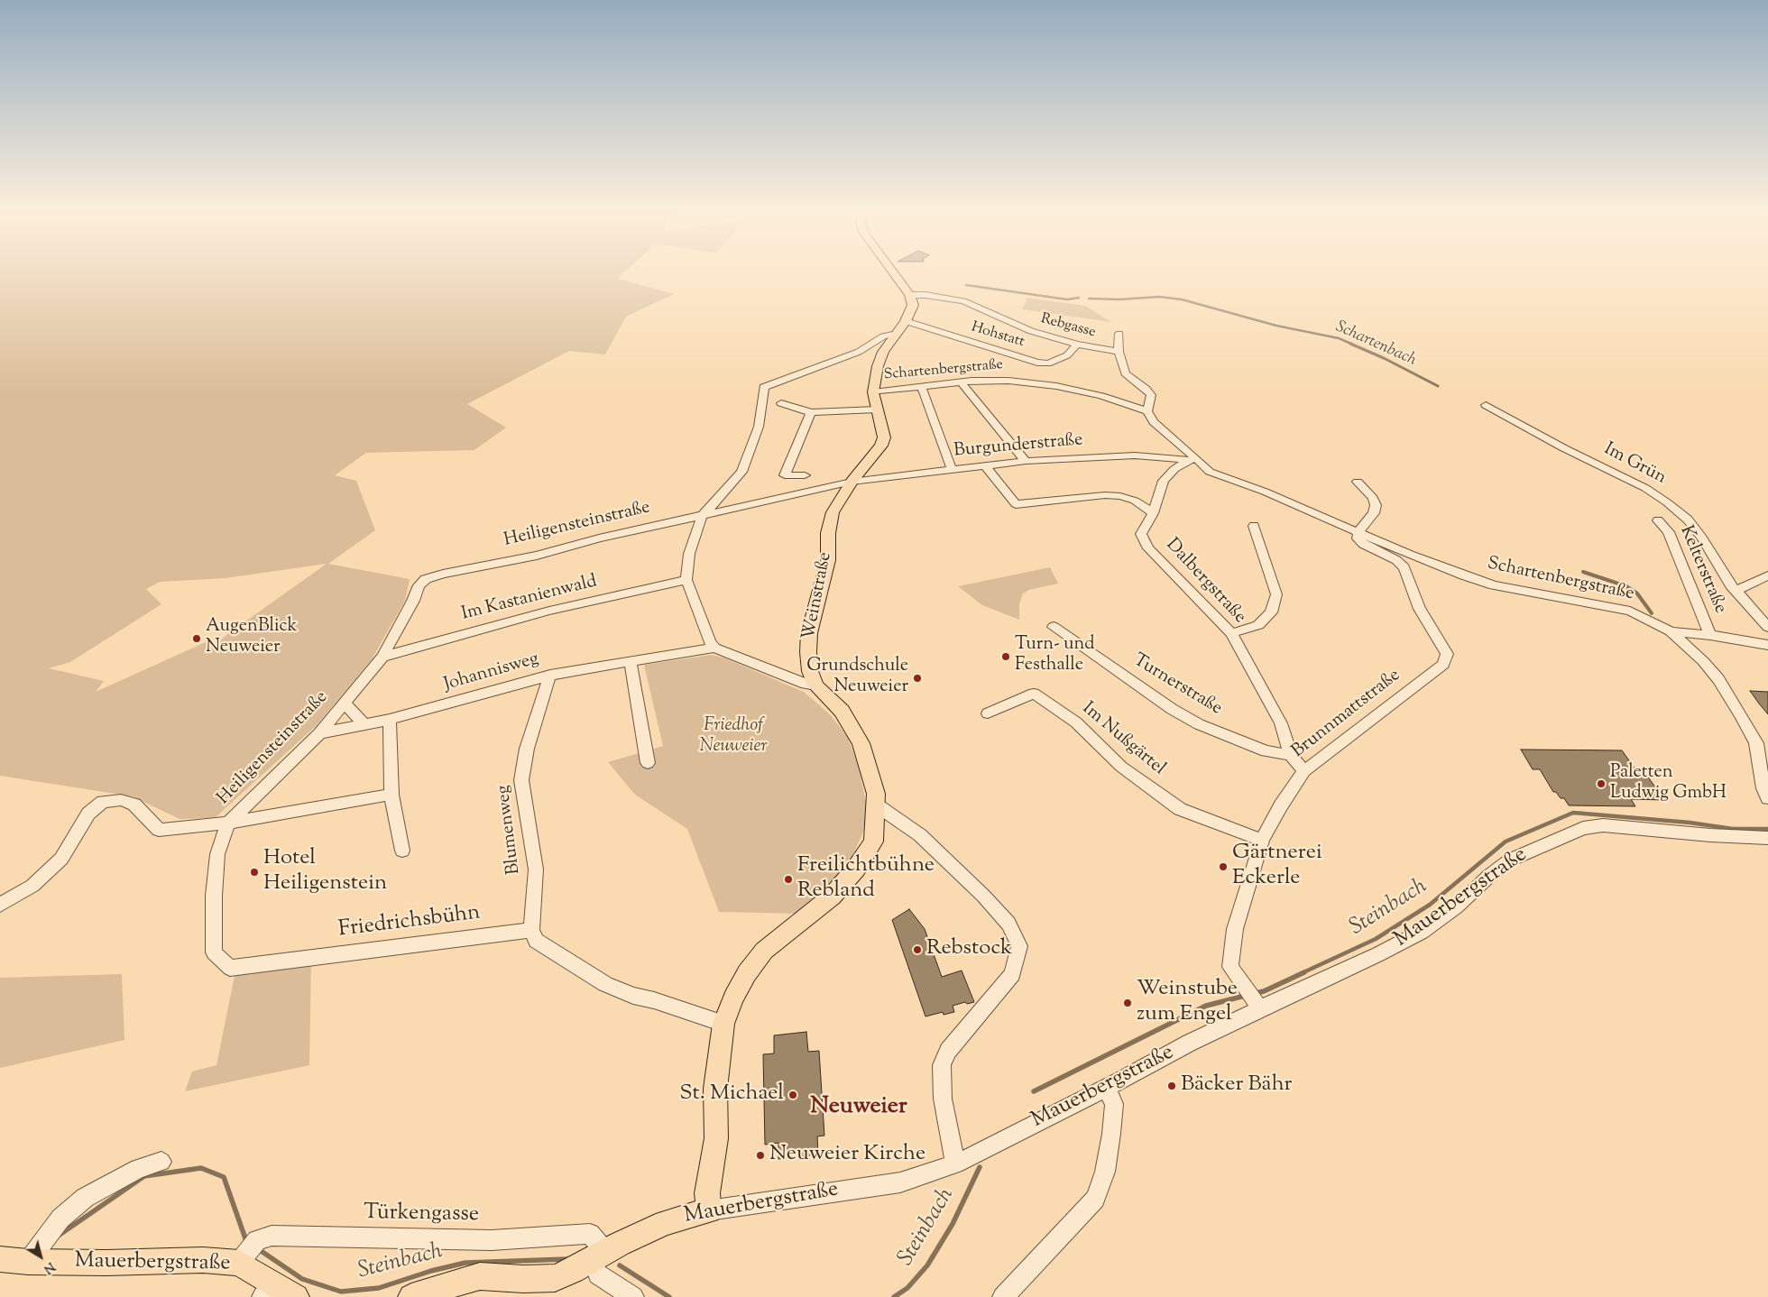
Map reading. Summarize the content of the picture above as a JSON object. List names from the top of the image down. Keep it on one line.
{"streets":{"main road":["Weinstraße","Mauerbergstraße"],"street":["Rebgasse","Hohstatt","Schartenbergstraße","Burgunderstraße","Im Grün","Heiligensteinstraße","Kelterstraße","Dalbergstraße","Im Kastanienwald","Johannisweg","Turnerstraße","Brunnmattstraße","Im Nußgärtel","Blumenweg","Friedrichsbühn","Türkengasse"]},"crossings":[["Rebgasse","Hohstatt"],["Rebgasse","Weinstraße"],["Hohstatt","Weinstraße"],["Schartenbergstraße","Burgunderstraße"],["Schartenbergstraße","Kelterstraße"],["Schartenbergstraße","Dalbergstraße"],["Schartenbergstraße","Weinstraße"],["Schartenbergstraße","Brunnmattstraße"],["Burgunderstraße","Heiligensteinstraße"],["Burgunderstraße","Dalbergstraße"],["Burgunderstraße","Weinstraße"],["Heiligensteinstraße","Weinstraße"],["Heiligensteinstraße","Im Kastanienwald"],["Heiligensteinstraße","Johannisweg"],["Heiligensteinstraße","Friedrichsbühn"],["Dalbergstraße","Turnerstraße"],["Dalbergstraße","Brunnmattstraße"],["Weinstraße","Mauerbergstraße"],["Johannisweg","Blumenweg"],["Brunnmattstraße","Im Nußgärtel"],["Brunnmattstraße","Mauerbergstraße"],["Blumenweg","Friedrichsbühn"],["Mauerbergstraße","Türkengasse"]],"districts":["Neuweier"],"water":["Schartenbach","Steinbach"],"parks":["Friedhof Neuweier"],"places":["AugenBlick Neuweier","Turn- und Festhalle","Grundschule Neuweier","Paletten Ludwig GmbH","Gärtnerei Eckerle","Hotel Heiligenstein","Freilichtbühne Rebland","Rebstock","Weinstube zum Engel","Bäcker Bähr","St. Michael","Neuweier Kirche"],"north":"bottom right"}
